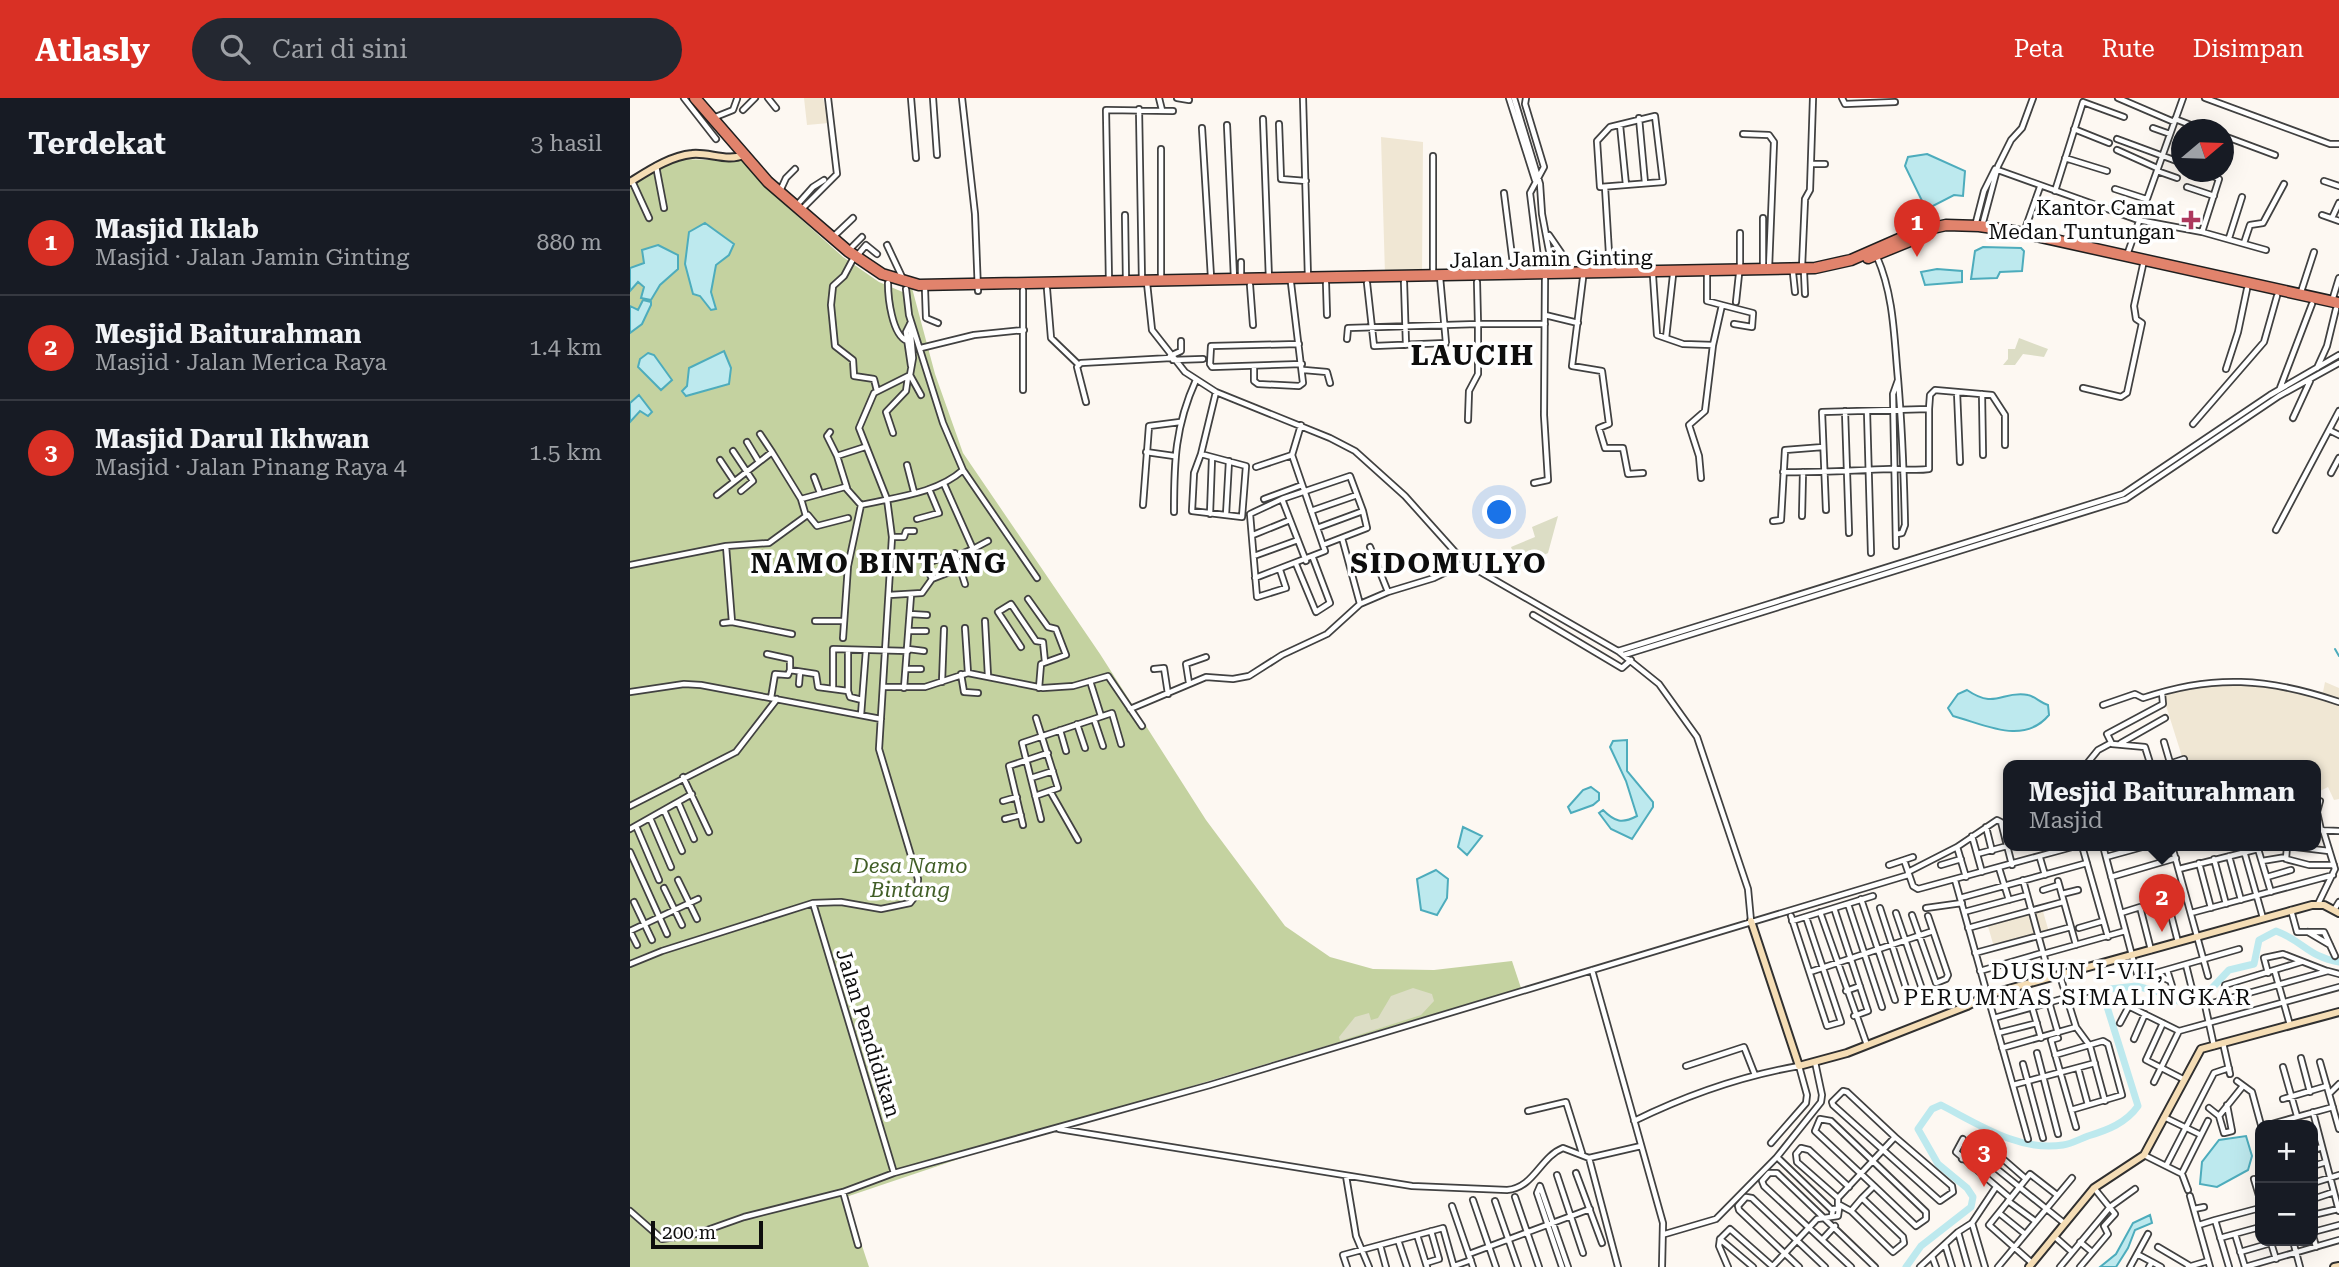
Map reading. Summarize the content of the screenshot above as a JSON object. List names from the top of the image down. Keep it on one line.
{"streets":{"highway":["Jalan Jamin Ginting"],"street":["Jalan Pendidikan"]},"districts":["LAUCIH","NAMO BINTANG","SIDOMULYO","DUSUN I-VII, PERUMNAS SIMALINGKAR"],"parks":["Desa Namo Bintang"],"places":{"health":["Kantor Camat Medan Tuntungan"]},"scale_bar":"200 m","north":"right","page":{"header":"Atlasly","search":"Cari di sini","nav":["Peta","Rute","Disimpan"],"heading":["Terdekat","3 hasil"],"list":[{"mark":"1","name":"Masjid Iklab","note":"Masjid · Jalan Jamin Ginting","value":"880 m"},{"mark":"2","name":"Mesjid Baiturahman","note":"Masjid · Jalan Merica Raya","value":"1.4 km"},{"mark":"3","name":"Masjid Darul Ikhwan","note":"Masjid · Jalan Pinang Raya 4","value":"1.5 km"}],"pins":["1","2","3"],"popup":["Mesjid Baiturahman","Masjid"],"map_buttons":["+","−"],"scale":"200 m"}}
